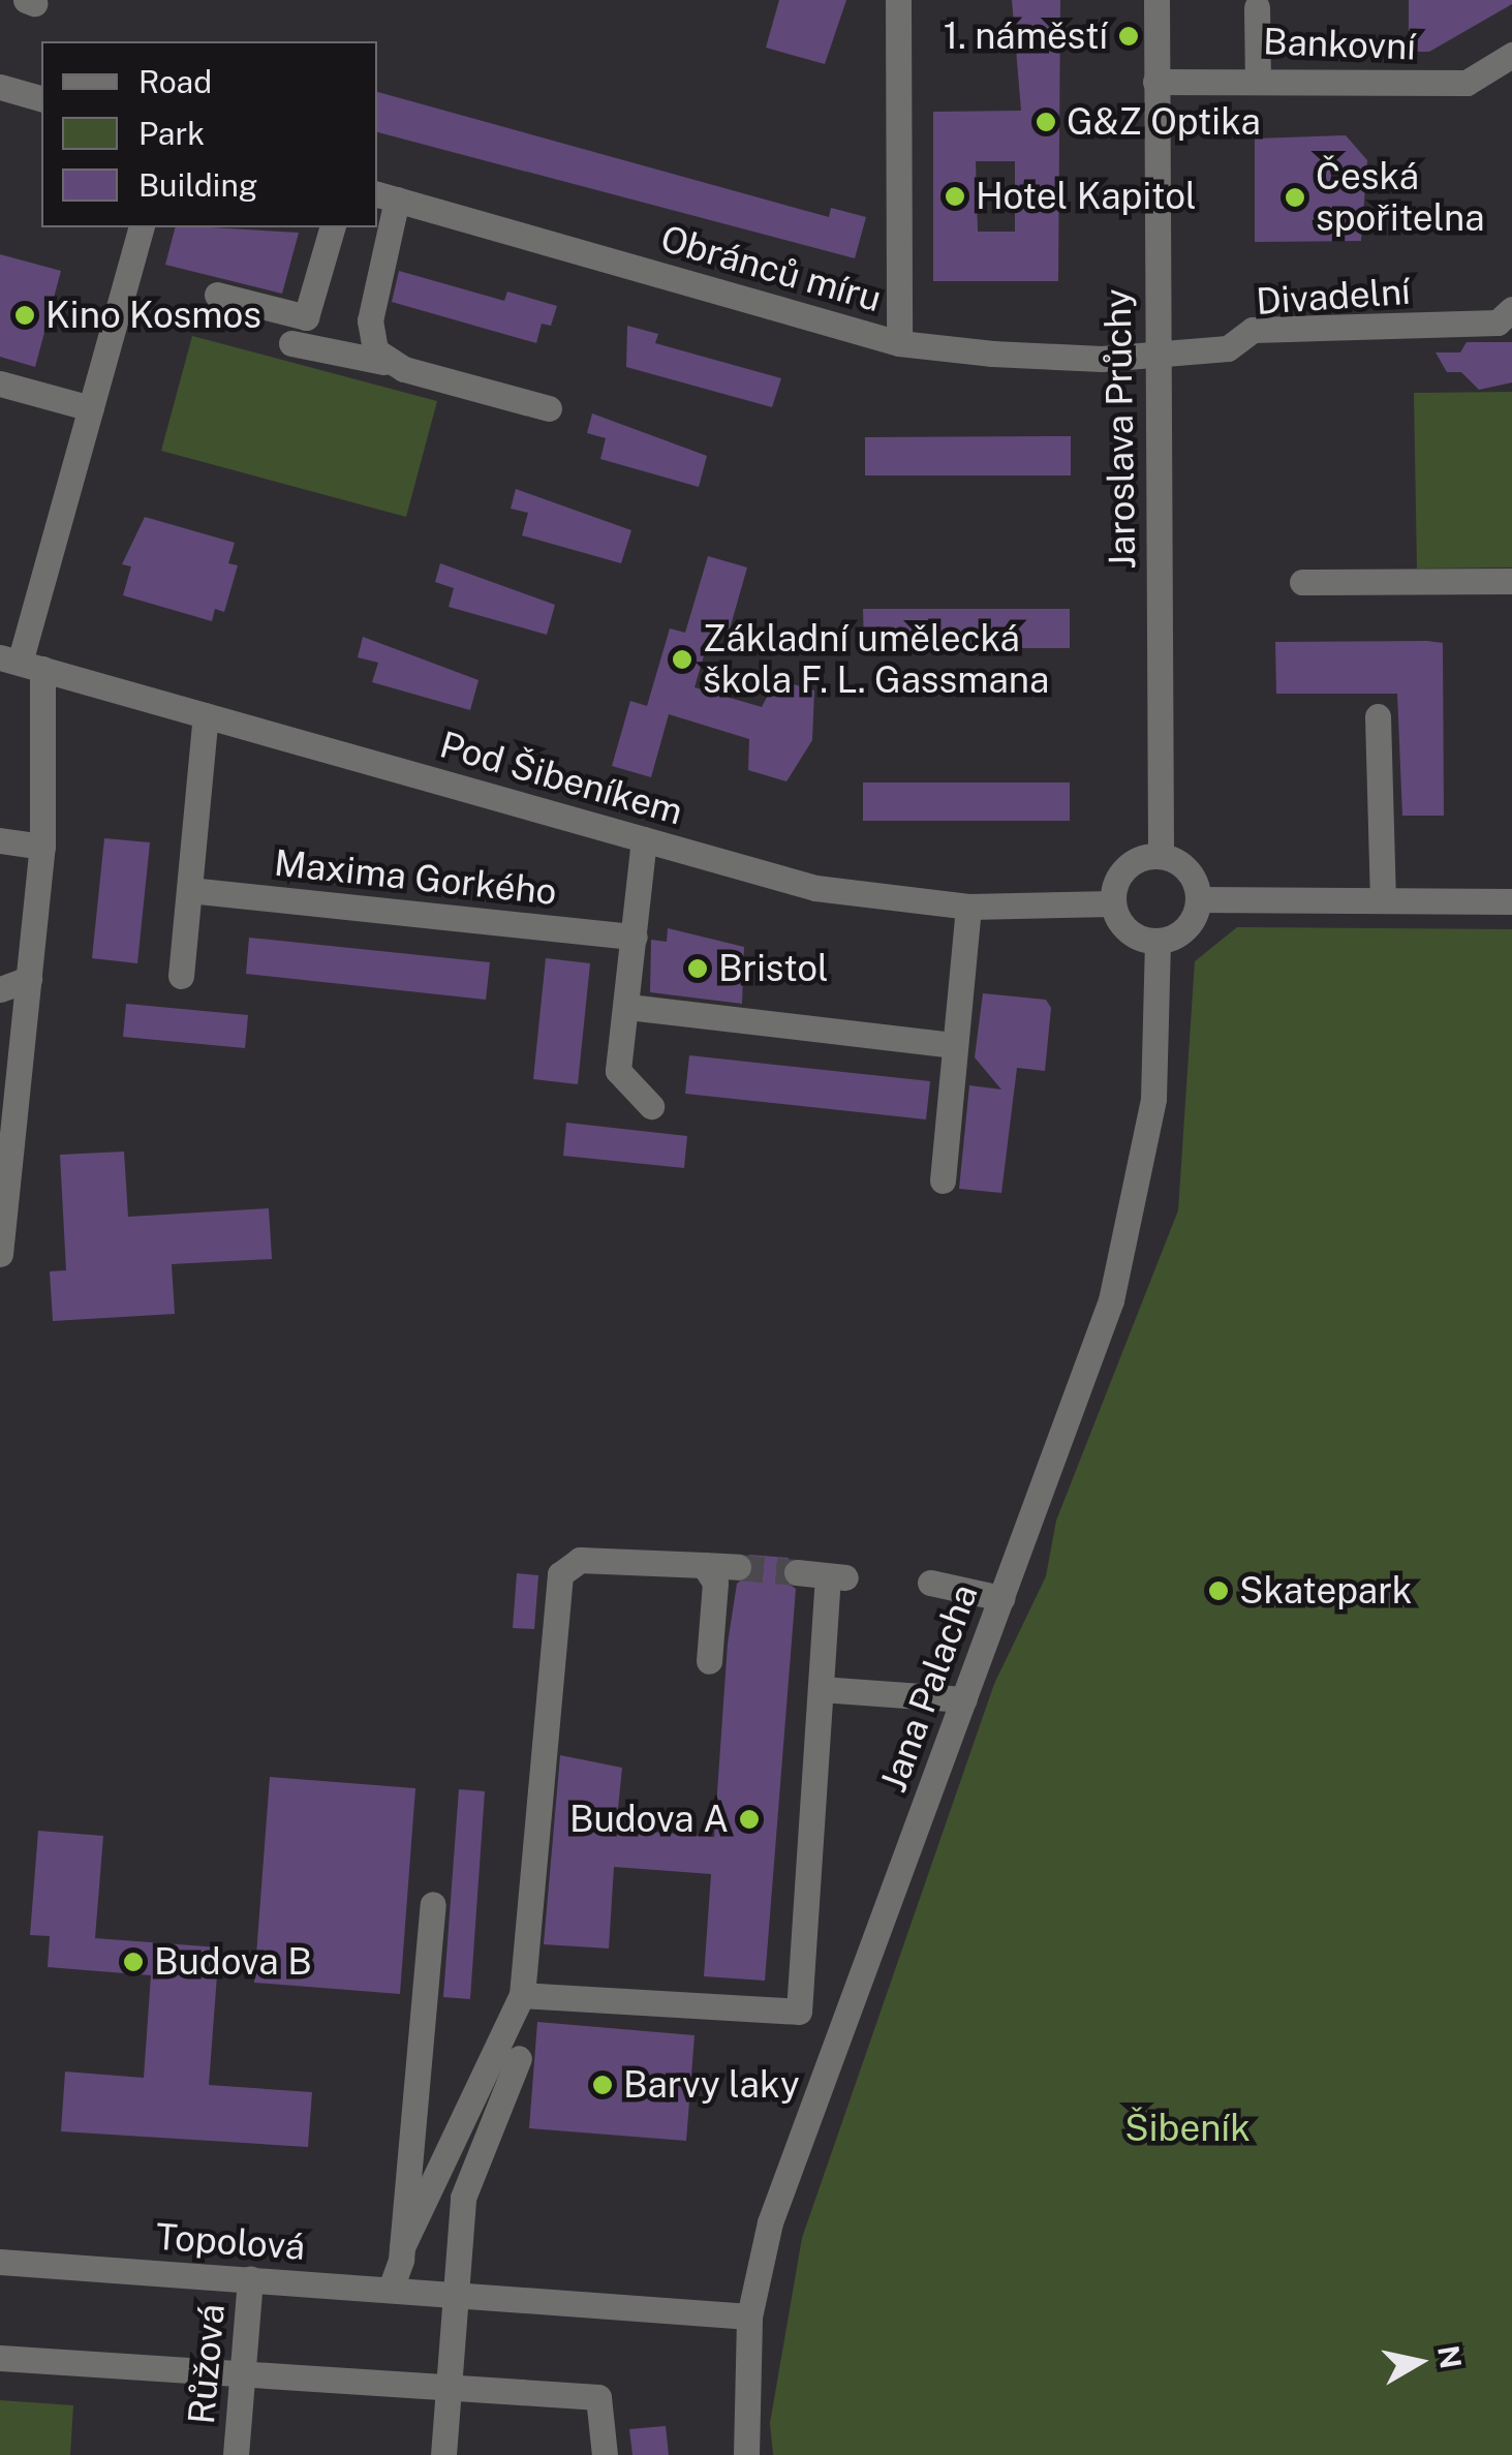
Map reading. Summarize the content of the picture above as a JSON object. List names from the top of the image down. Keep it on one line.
{"streets":{"street":["Bankovní","Obránců míru","Divadelní","Jaroslava Průchy","Pod Šibeníkem","Maxima Gorkého","Jana Palacha","Topolová","Růžová"]},"crossings":[["Bankovní","Jaroslava Průchy"],["Obránců míru","Divadelní"],["Obránců míru","Jaroslava Průchy"],["Divadelní","Jaroslava Průchy"],["Jaroslava Průchy","Pod Šibeníkem"],["Jaroslava Průchy","Jana Palacha"],["Pod Šibeníkem","Jana Palacha"],["Jana Palacha","Topolová"],["Topolová","Růžová"]],"parks":["Šibeník"],"places":["1. náměstí","G&Z Optika","Hotel Kapitol","Česká spořitelna","Kino Kosmos","Základní umělecká škola F. L. Gassmana","Bristol","Skatepark","Budova A","Budova B","Barvy laky"],"legend":["Road","Park","Building"],"north":"right"}
